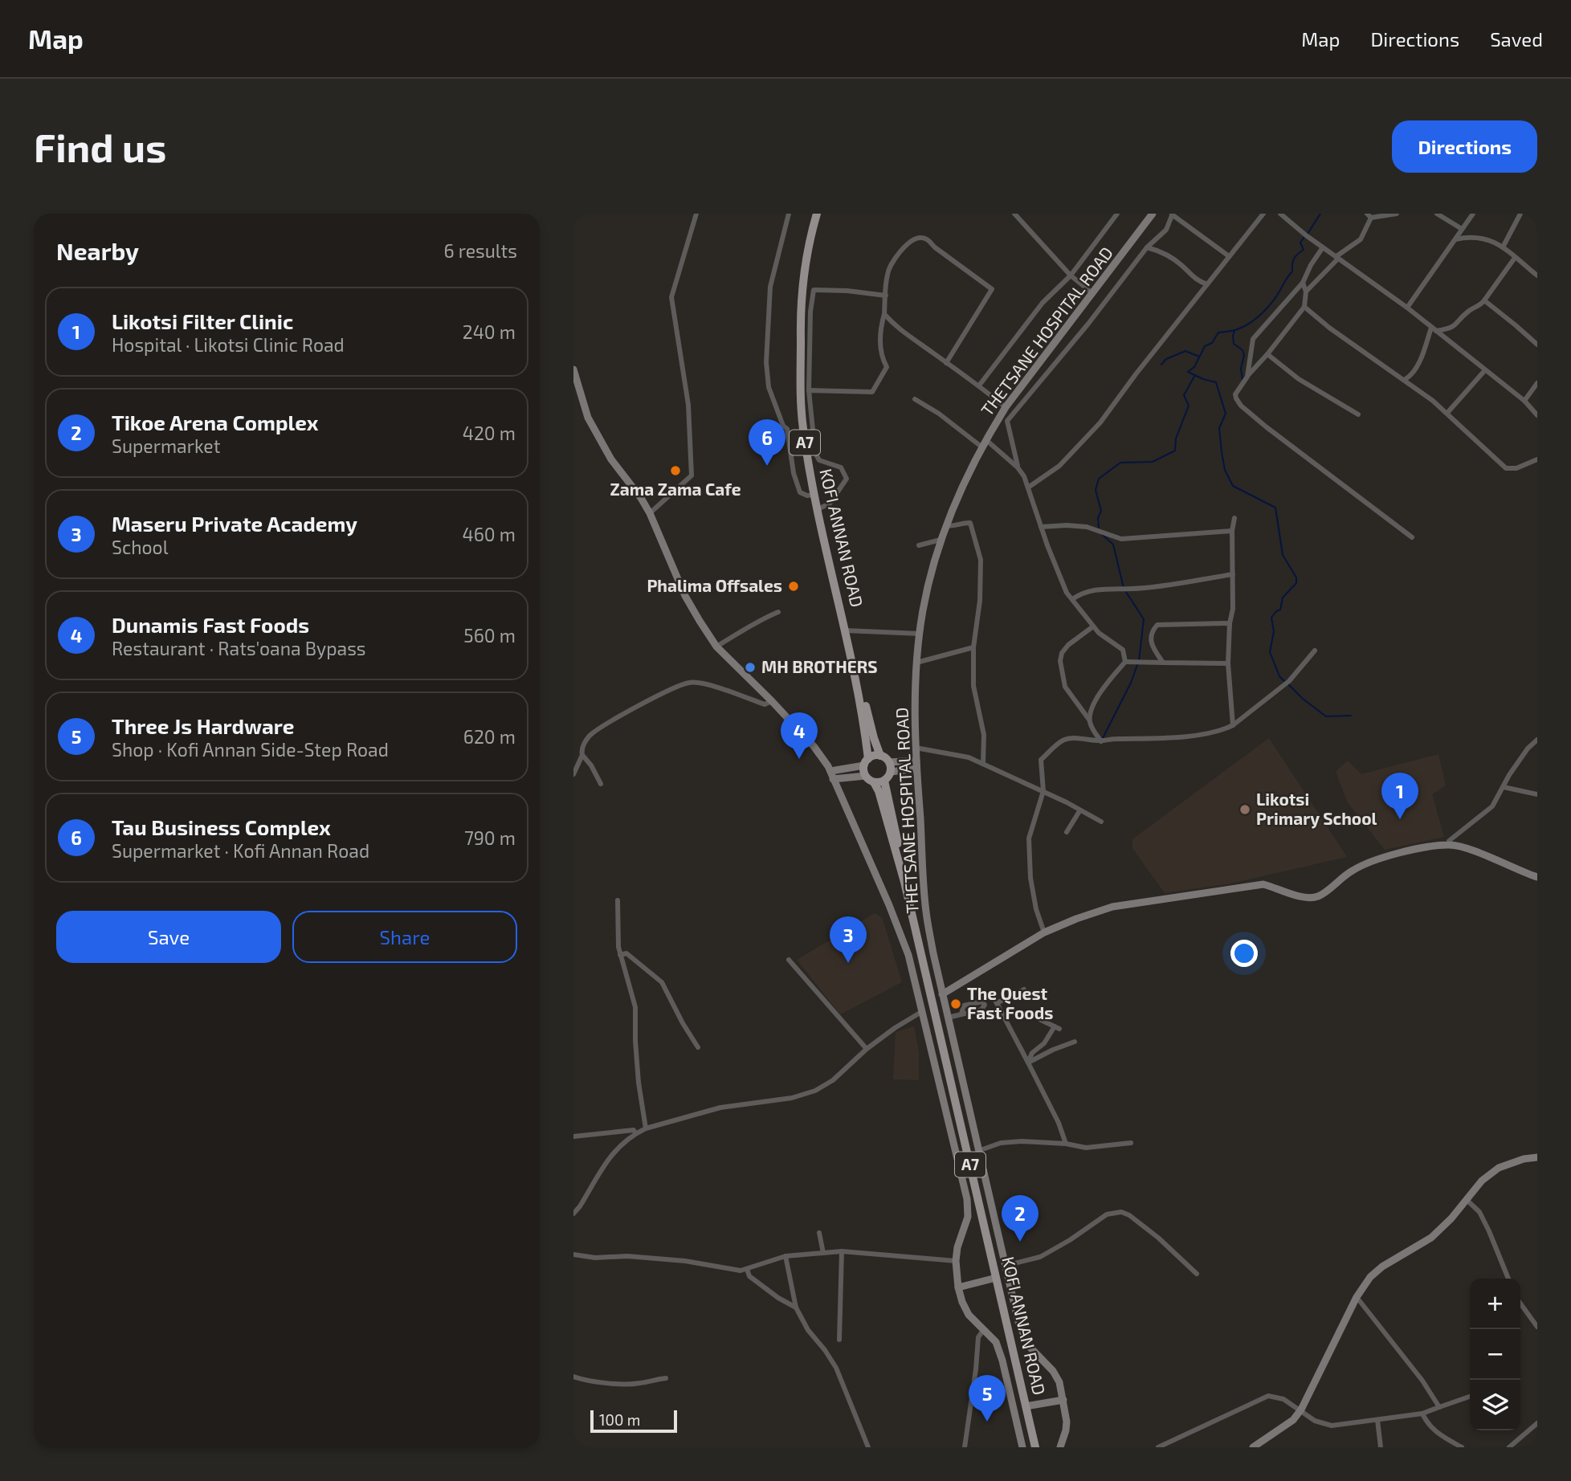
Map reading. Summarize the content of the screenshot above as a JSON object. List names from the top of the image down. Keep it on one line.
{"streets":{"main road":["A7","KOFI ANNAN ROAD"],"street":["THETSANE HOSPITAL ROAD"]},"crossings":[["A7","KOFI ANNAN ROAD"]],"places":["Zama Zama Cafe","Phalima Offsales","MH BROTHERS","Likotsi Primary School","The Quest Fast Foods"],"scale_bar":"100 m","page":{"header":"Map","nav":["Map","Directions","Saved"],"buttons":["Directions",["Save","Share"]],"title":"Find us","heading":["Nearby","6 results"],"list":[{"mark":"1","name":"Likotsi Filter Clinic","note":"Hospital · Likotsi Clinic Road","value":"240 m"},{"mark":"2","name":"Tikoe Arena Complex","note":"Supermarket","value":"420 m"},{"mark":"3","name":"Maseru Private Academy","note":"School","value":"460 m"},{"mark":"4","name":"Dunamis Fast Foods","note":"Restaurant · Rats'oana Bypass","value":"560 m"},{"mark":"5","name":"Three Js Hardware","note":"Shop · Kofi Annan Side-Step Road","value":"620 m"},{"mark":"6","name":"Tau Business Complex","note":"Supermarket · Kofi Annan Road","value":"790 m"}],"pins":["6","4","1","3","2","5"],"map_buttons":["+","−"],"scale":"100 m"}}
